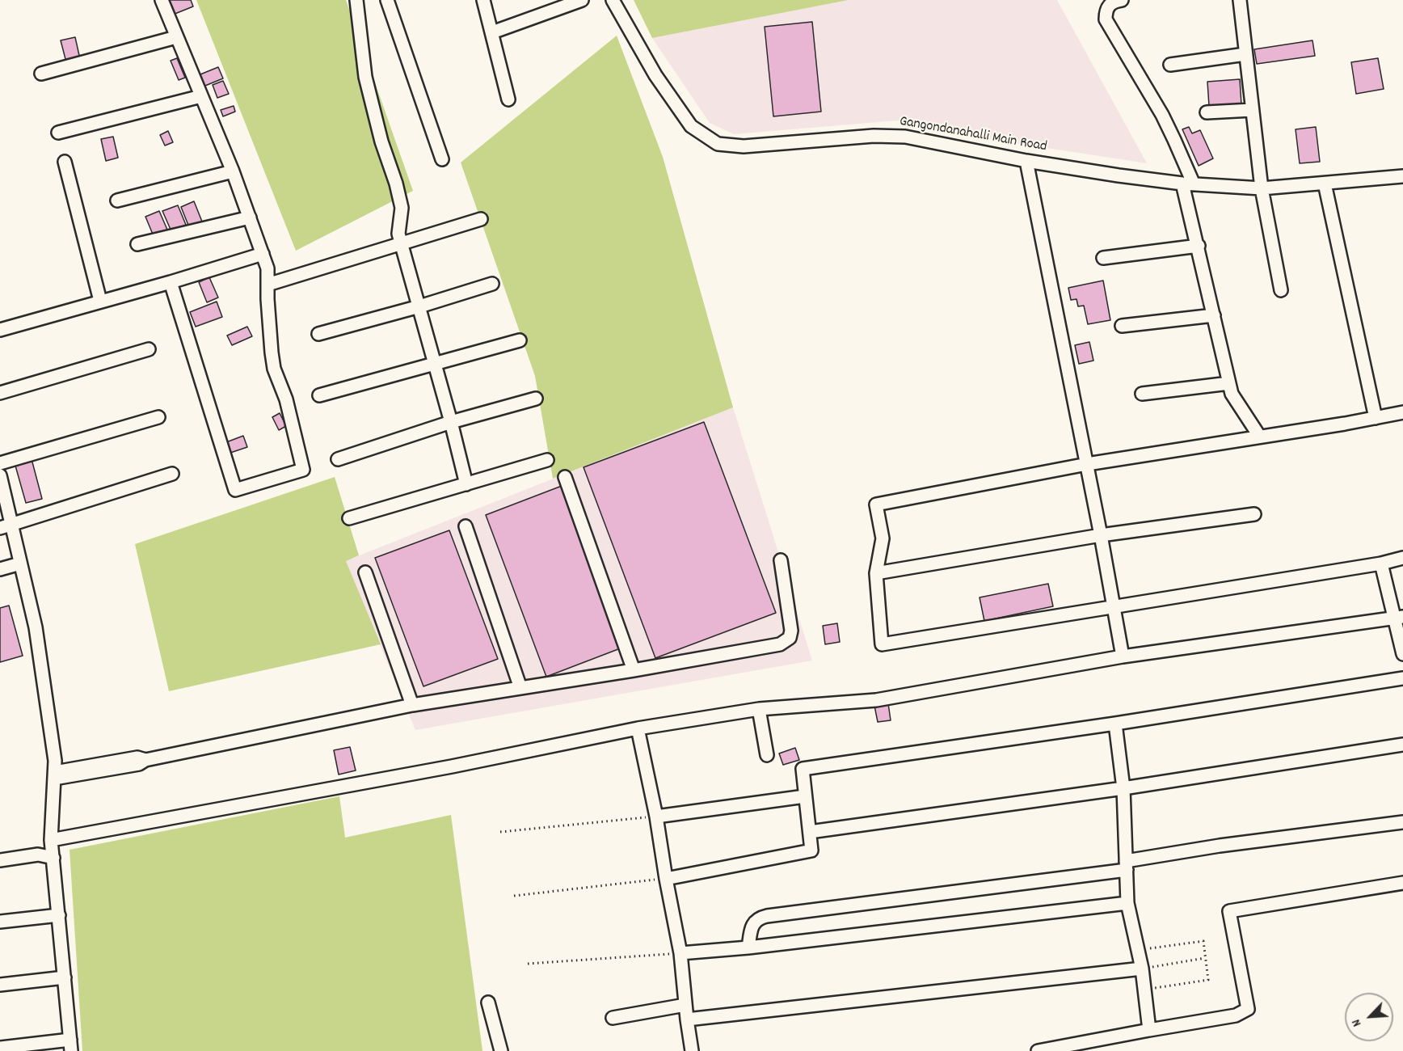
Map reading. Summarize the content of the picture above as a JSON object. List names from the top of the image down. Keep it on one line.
{"streets":{"street":["Gangondanahalli Main Road"]},"north":"bottom left"}
